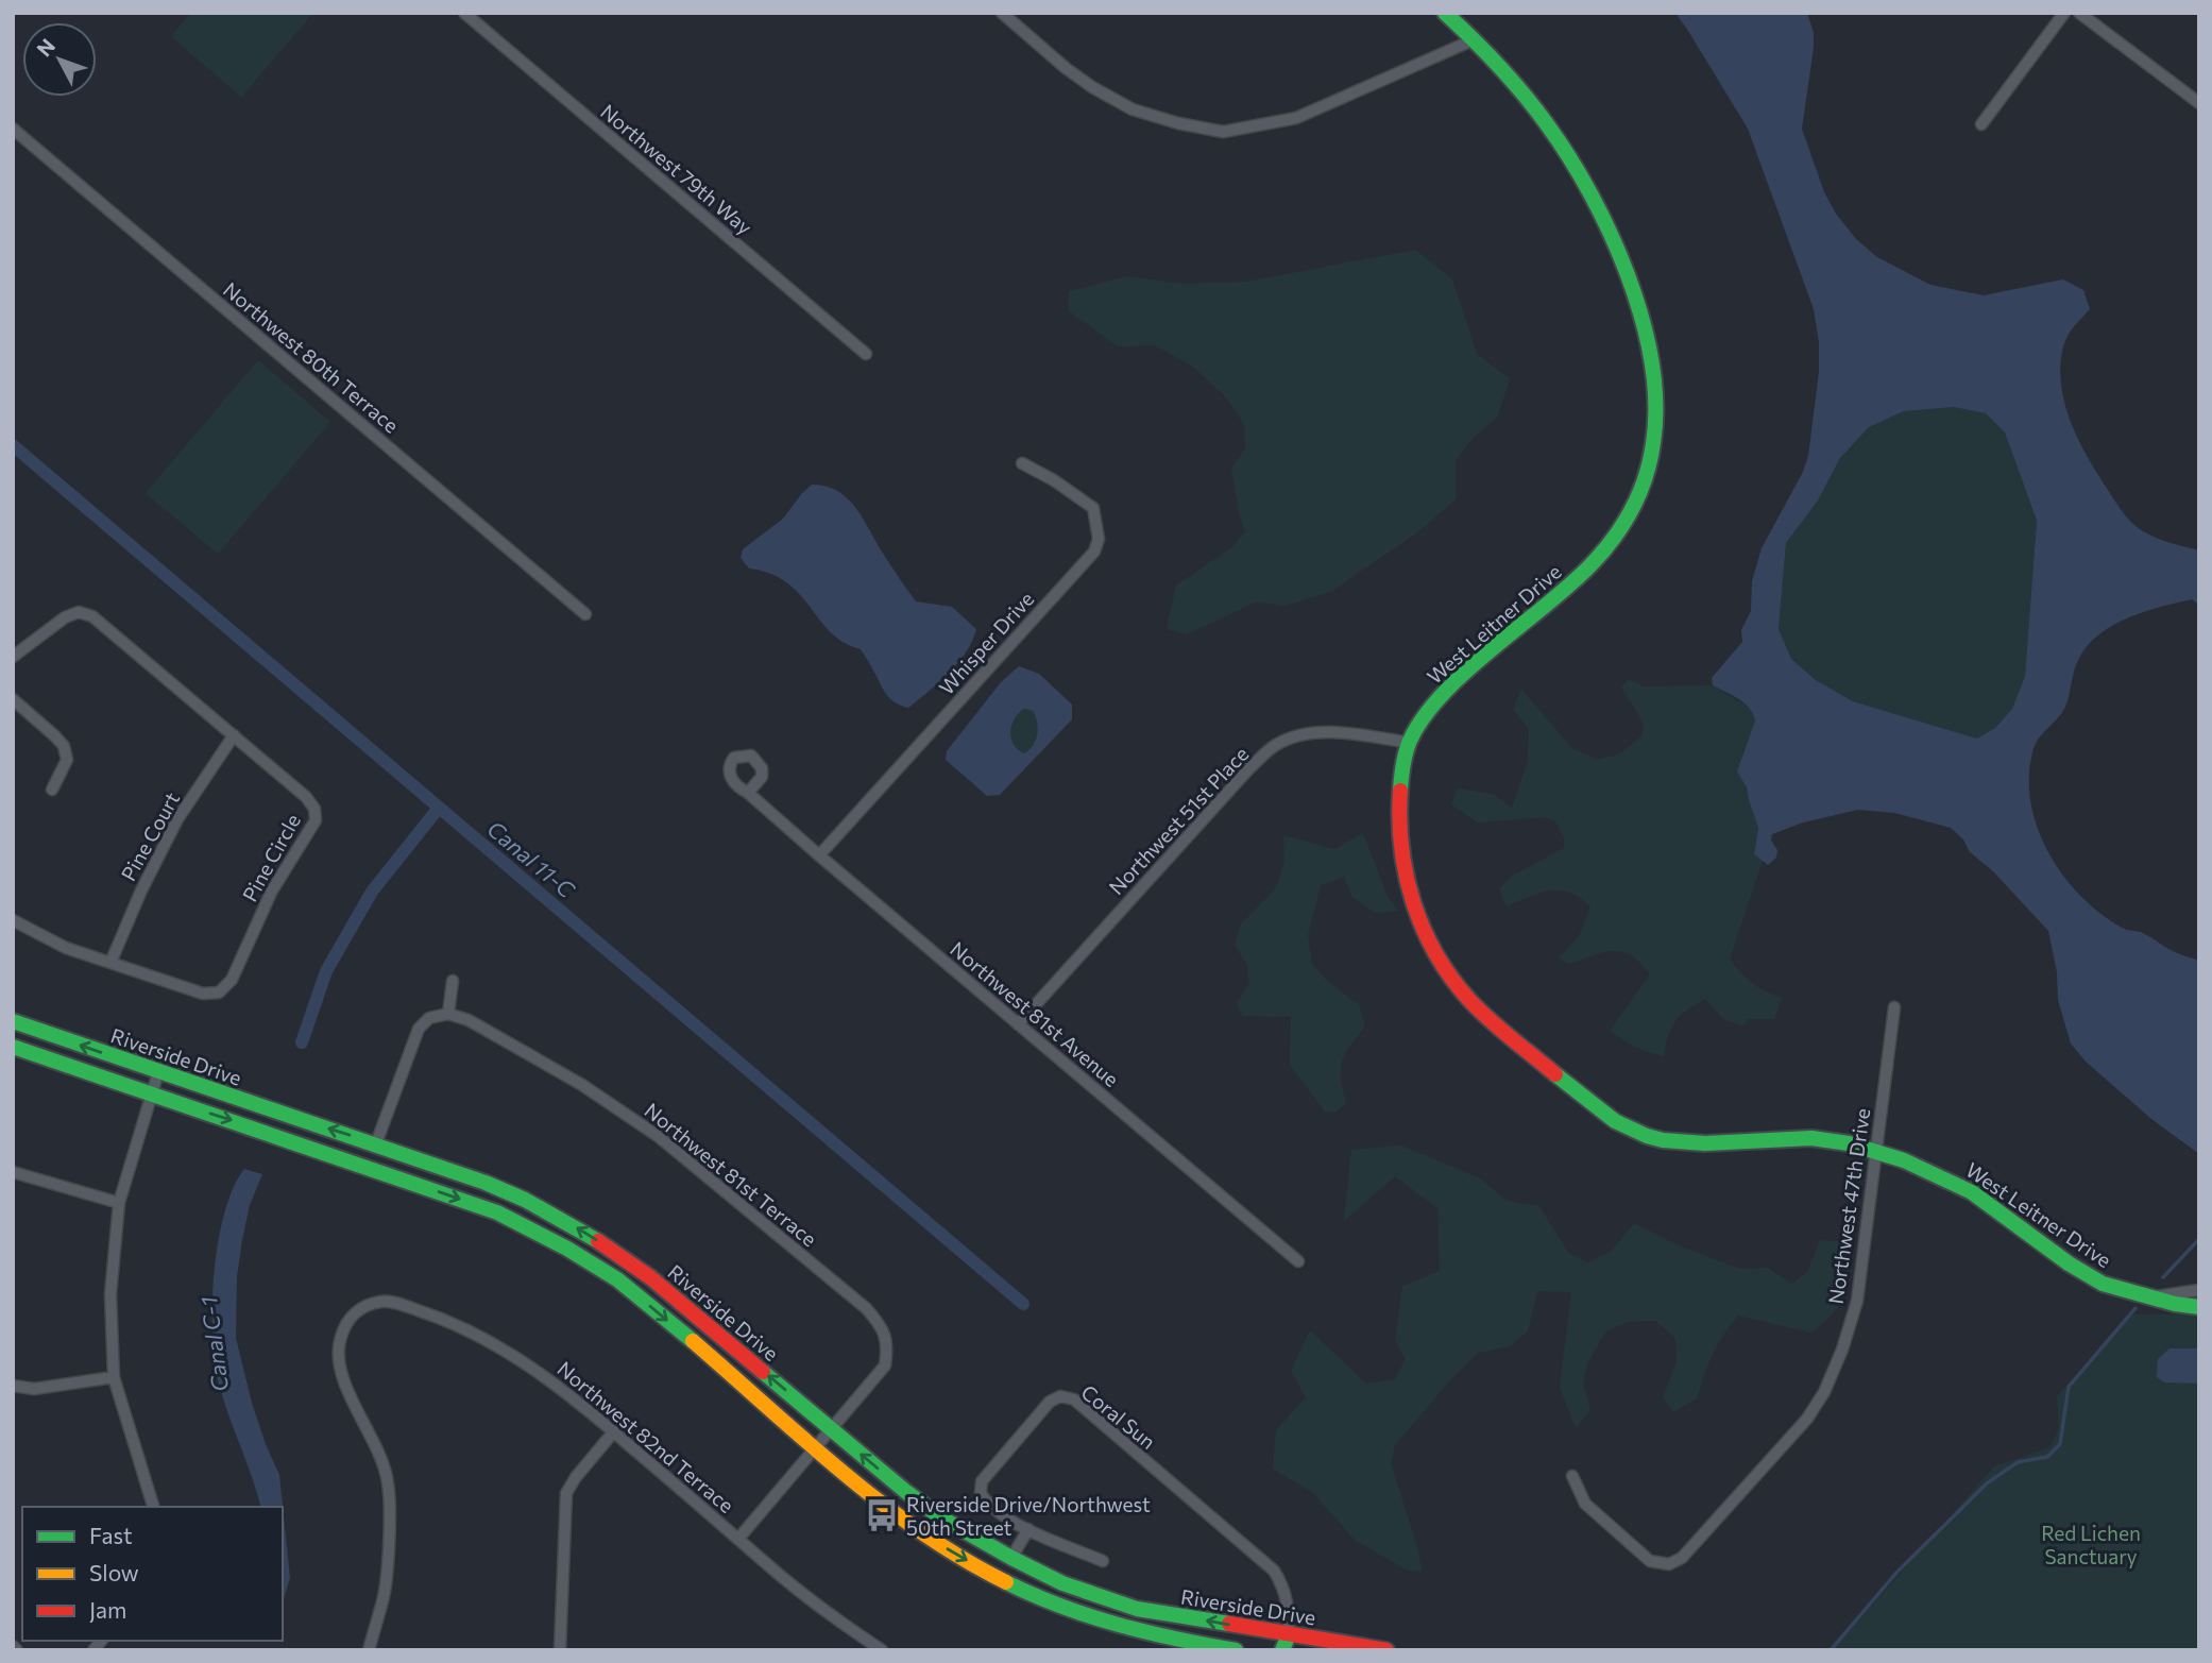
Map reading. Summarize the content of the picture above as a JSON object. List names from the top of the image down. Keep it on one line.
{"streets":{"street":["Northwest 79th Way","Northwest 80th Terrace","West Leitner Drive","Whisper Drive","Northwest 51st Place","Pine Court","Pine Circle","Northwest 81st Avenue","Riverside Drive","Northwest 81st Terrace","Northwest 47th Drive","Coral Sun","Northwest 82nd Terrace"]},"crossings":[["West Leitner Drive","Northwest 51st Place"],["West Leitner Drive","Northwest 47th Drive"],["Whisper Drive","Northwest 81st Avenue"],["Northwest 51st Place","Northwest 81st Avenue"],["Pine Court","Pine Circle"],["Riverside Drive","Northwest 81st Terrace"],["Riverside Drive","Coral Sun"]],"water":["Canal 11-C","Canal C-1"],"parks":["Red Lichen Sanctuary"],"places":{"bus stop":["Riverside Drive/Northwest 50th Street"]},"legend":["Fast","Slow","Jam"],"north":"top left"}
